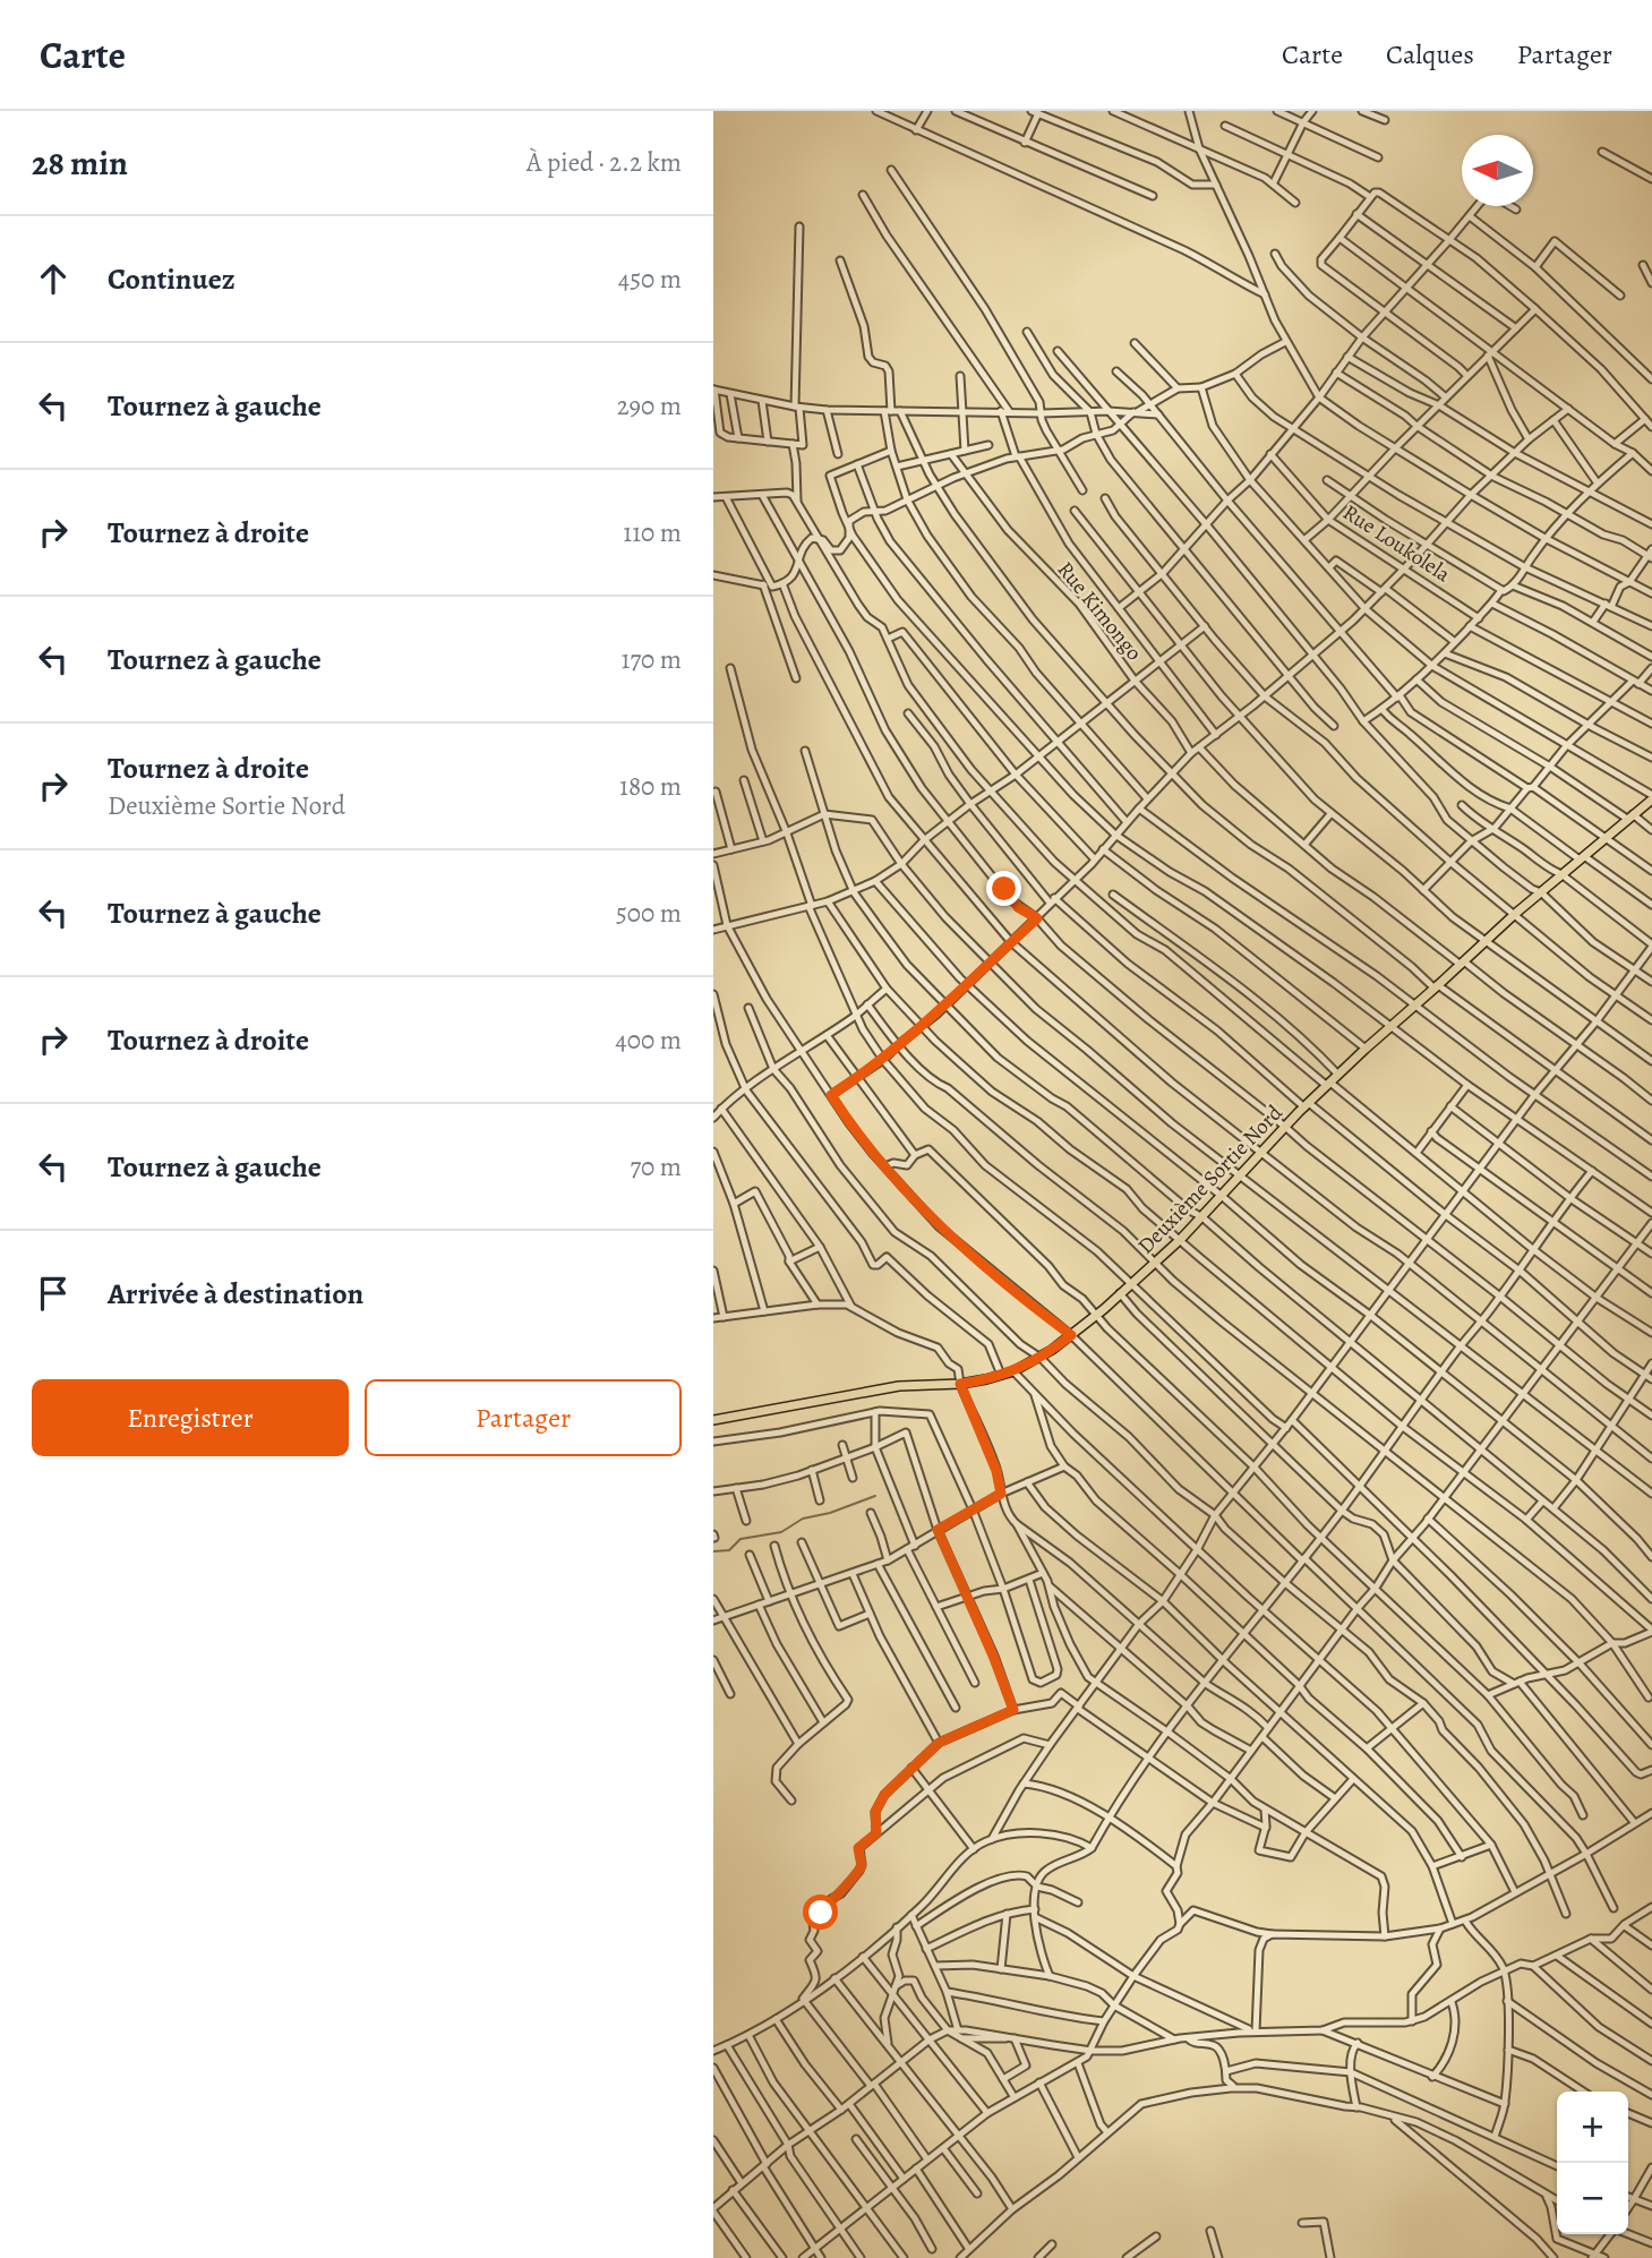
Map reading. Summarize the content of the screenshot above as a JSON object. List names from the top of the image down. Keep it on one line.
{"streets":{"main road":["Deuxième Sortie Nord"],"street":["Rue Loukolela","Rue Kimongo"]},"north":"left","page":{"header":"Carte","nav":["Carte","Calques","Partager"],"heading":["28 min","À pied · 2.2 km"],"list":[["Continuez","450 m"],["Tournez à gauche","290 m"],["Tournez à droite","110 m"],["Tournez à gauche","170 m"],["Tournez à droite","Deuxième Sortie Nord","180 m"],["Tournez à gauche","500 m"],["Tournez à droite","400 m"],["Tournez à gauche","70 m"],"Arrivée à destination"],"buttons":["Enregistrer","Partager"],"map_buttons":["+","−"]}}
